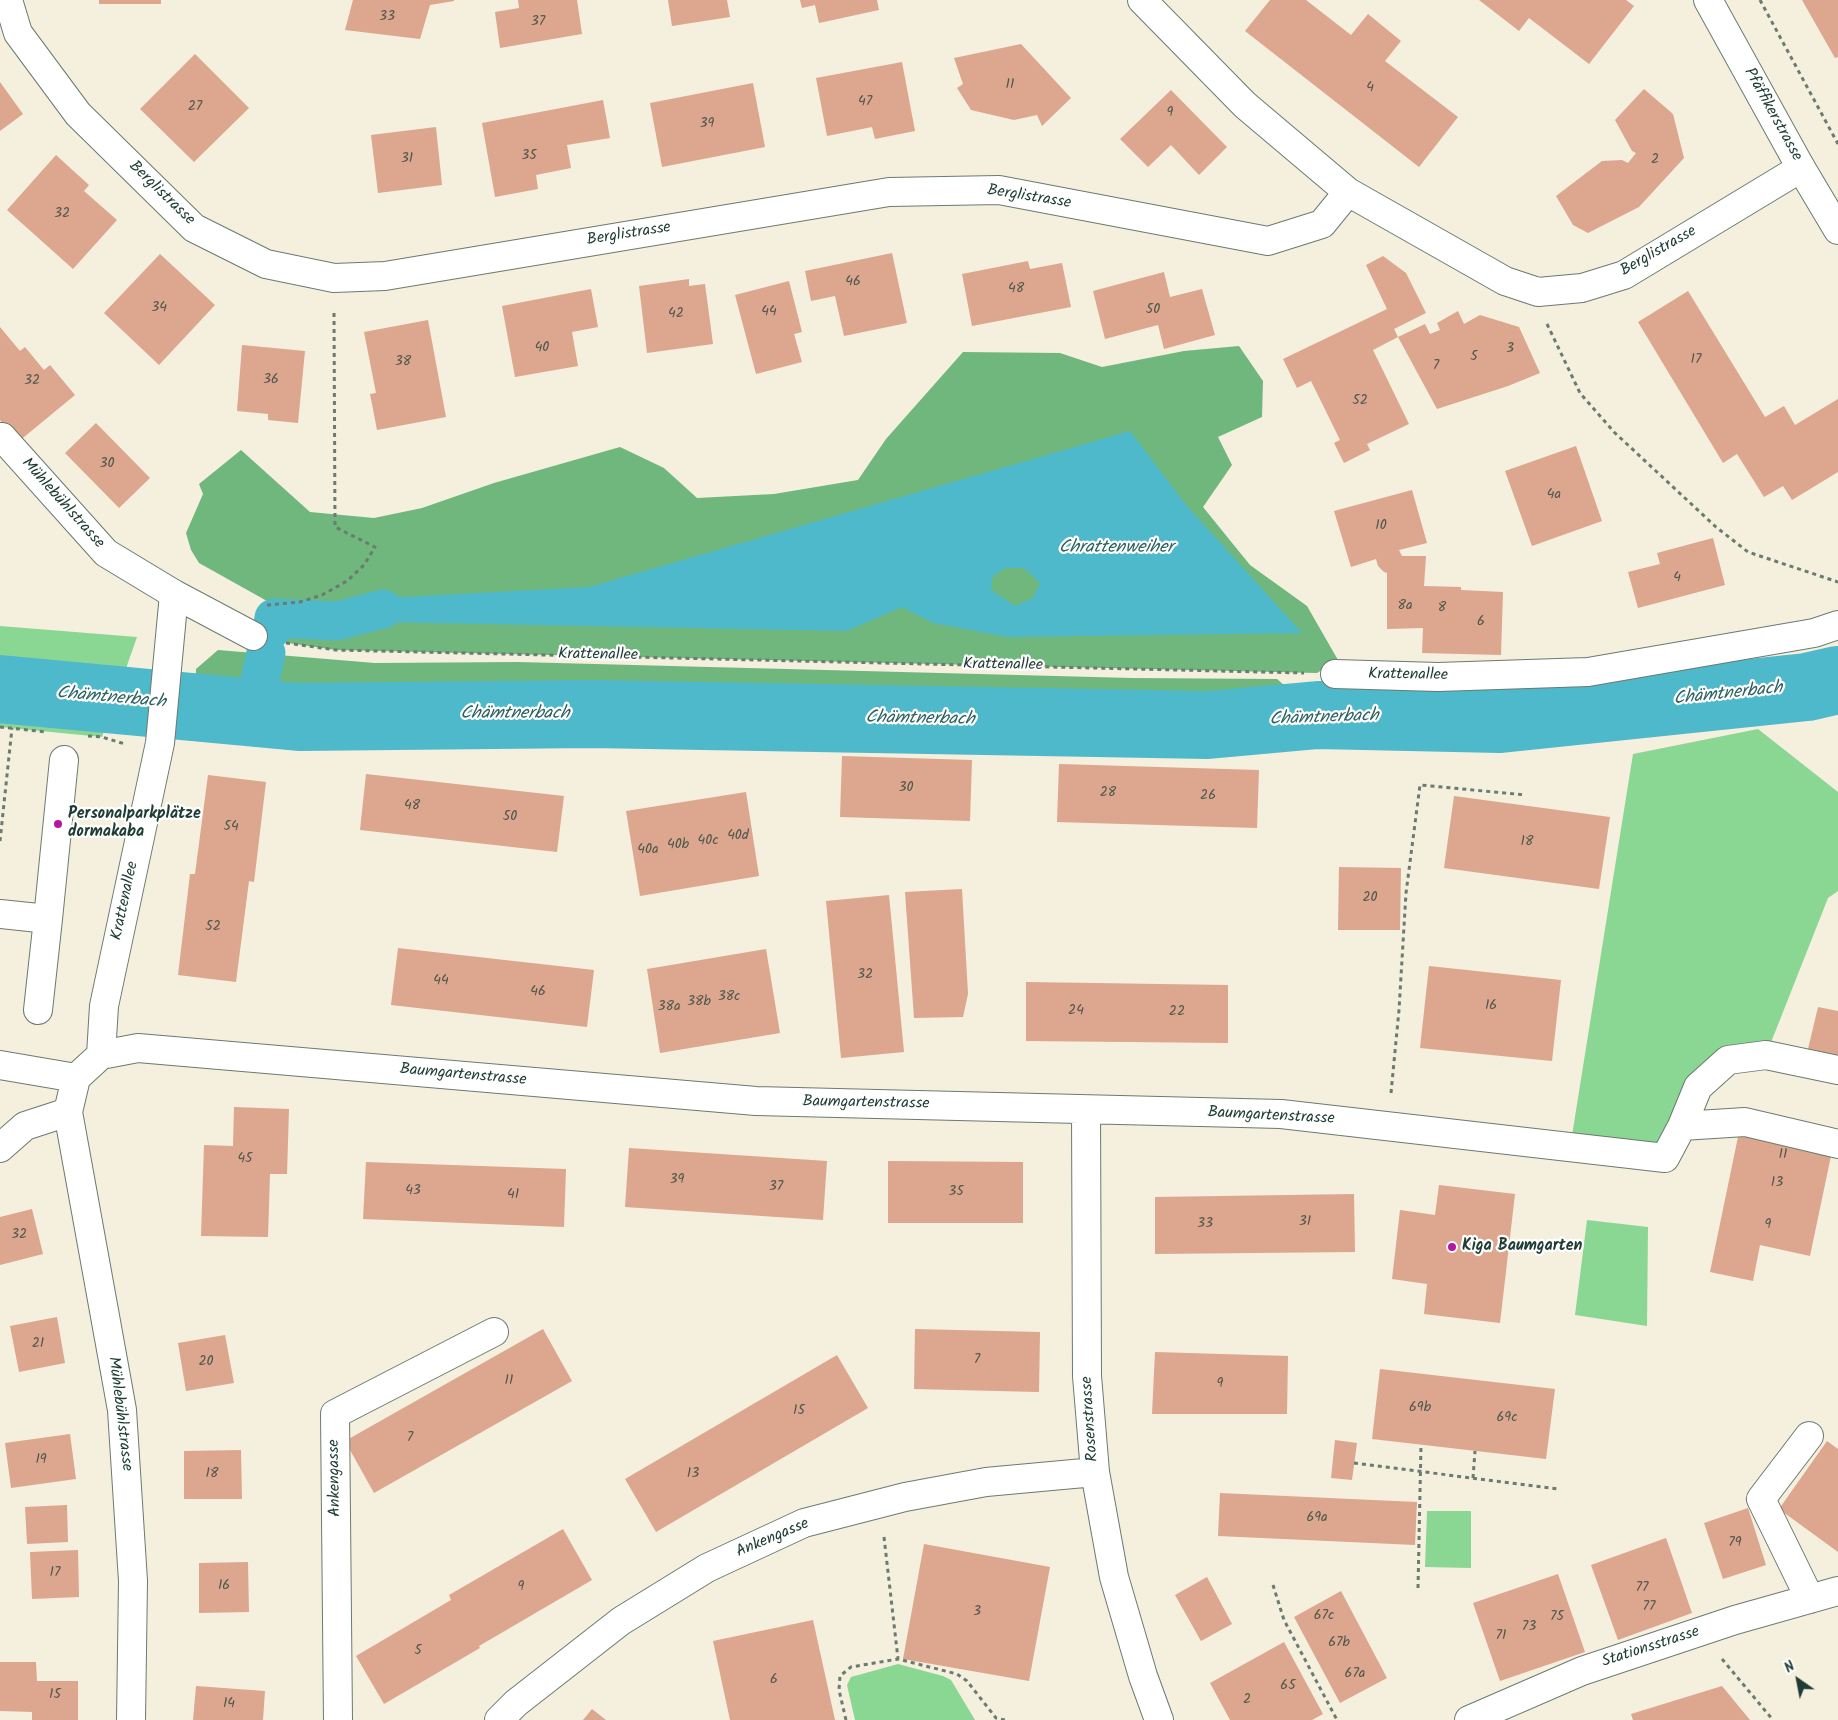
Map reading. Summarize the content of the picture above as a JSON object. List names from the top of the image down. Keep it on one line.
{"streets":{"street":["Pfäffikerstrasse","Berglistrasse","Mühlebühlstrasse","Krattenallee","Baumgartenstrasse","Rosenstrasse","Ankengasse","Stationsstrasse"]},"crossings":[["Pfäffikerstrasse","Berglistrasse"],["Mühlebühlstrasse","Krattenallee"],["Krattenallee","Baumgartenstrasse"],["Baumgartenstrasse","Rosenstrasse"],["Rosenstrasse","Ankengasse"]],"water":["Chrattenweiher","Chämtnerbach"],"places":["Personalparkplätze dormakaba","Kiga Baumgarten"],"house_numbers":["33","37","11","4","47","27","9","39","35","31","2","32","46","48","34","50","44","42","40","3","5","17","38","7","36","32","52","30","4a","10","4","8a","8","6","30","28","26","48","50","54","40d","40c","18","40b","40a","20","52","32","44","46","38c","38b","16","38a","24","22","11","45","39","13","37","43","35","41","31","33","9","32","21","7","20","11","9","69b","15","69c","7","19","18","13","69a","79","17","16","9","77","77","3","67c","75","73","71","67b","5","67a","6","65","15","2","14"],"north":"top left"}
